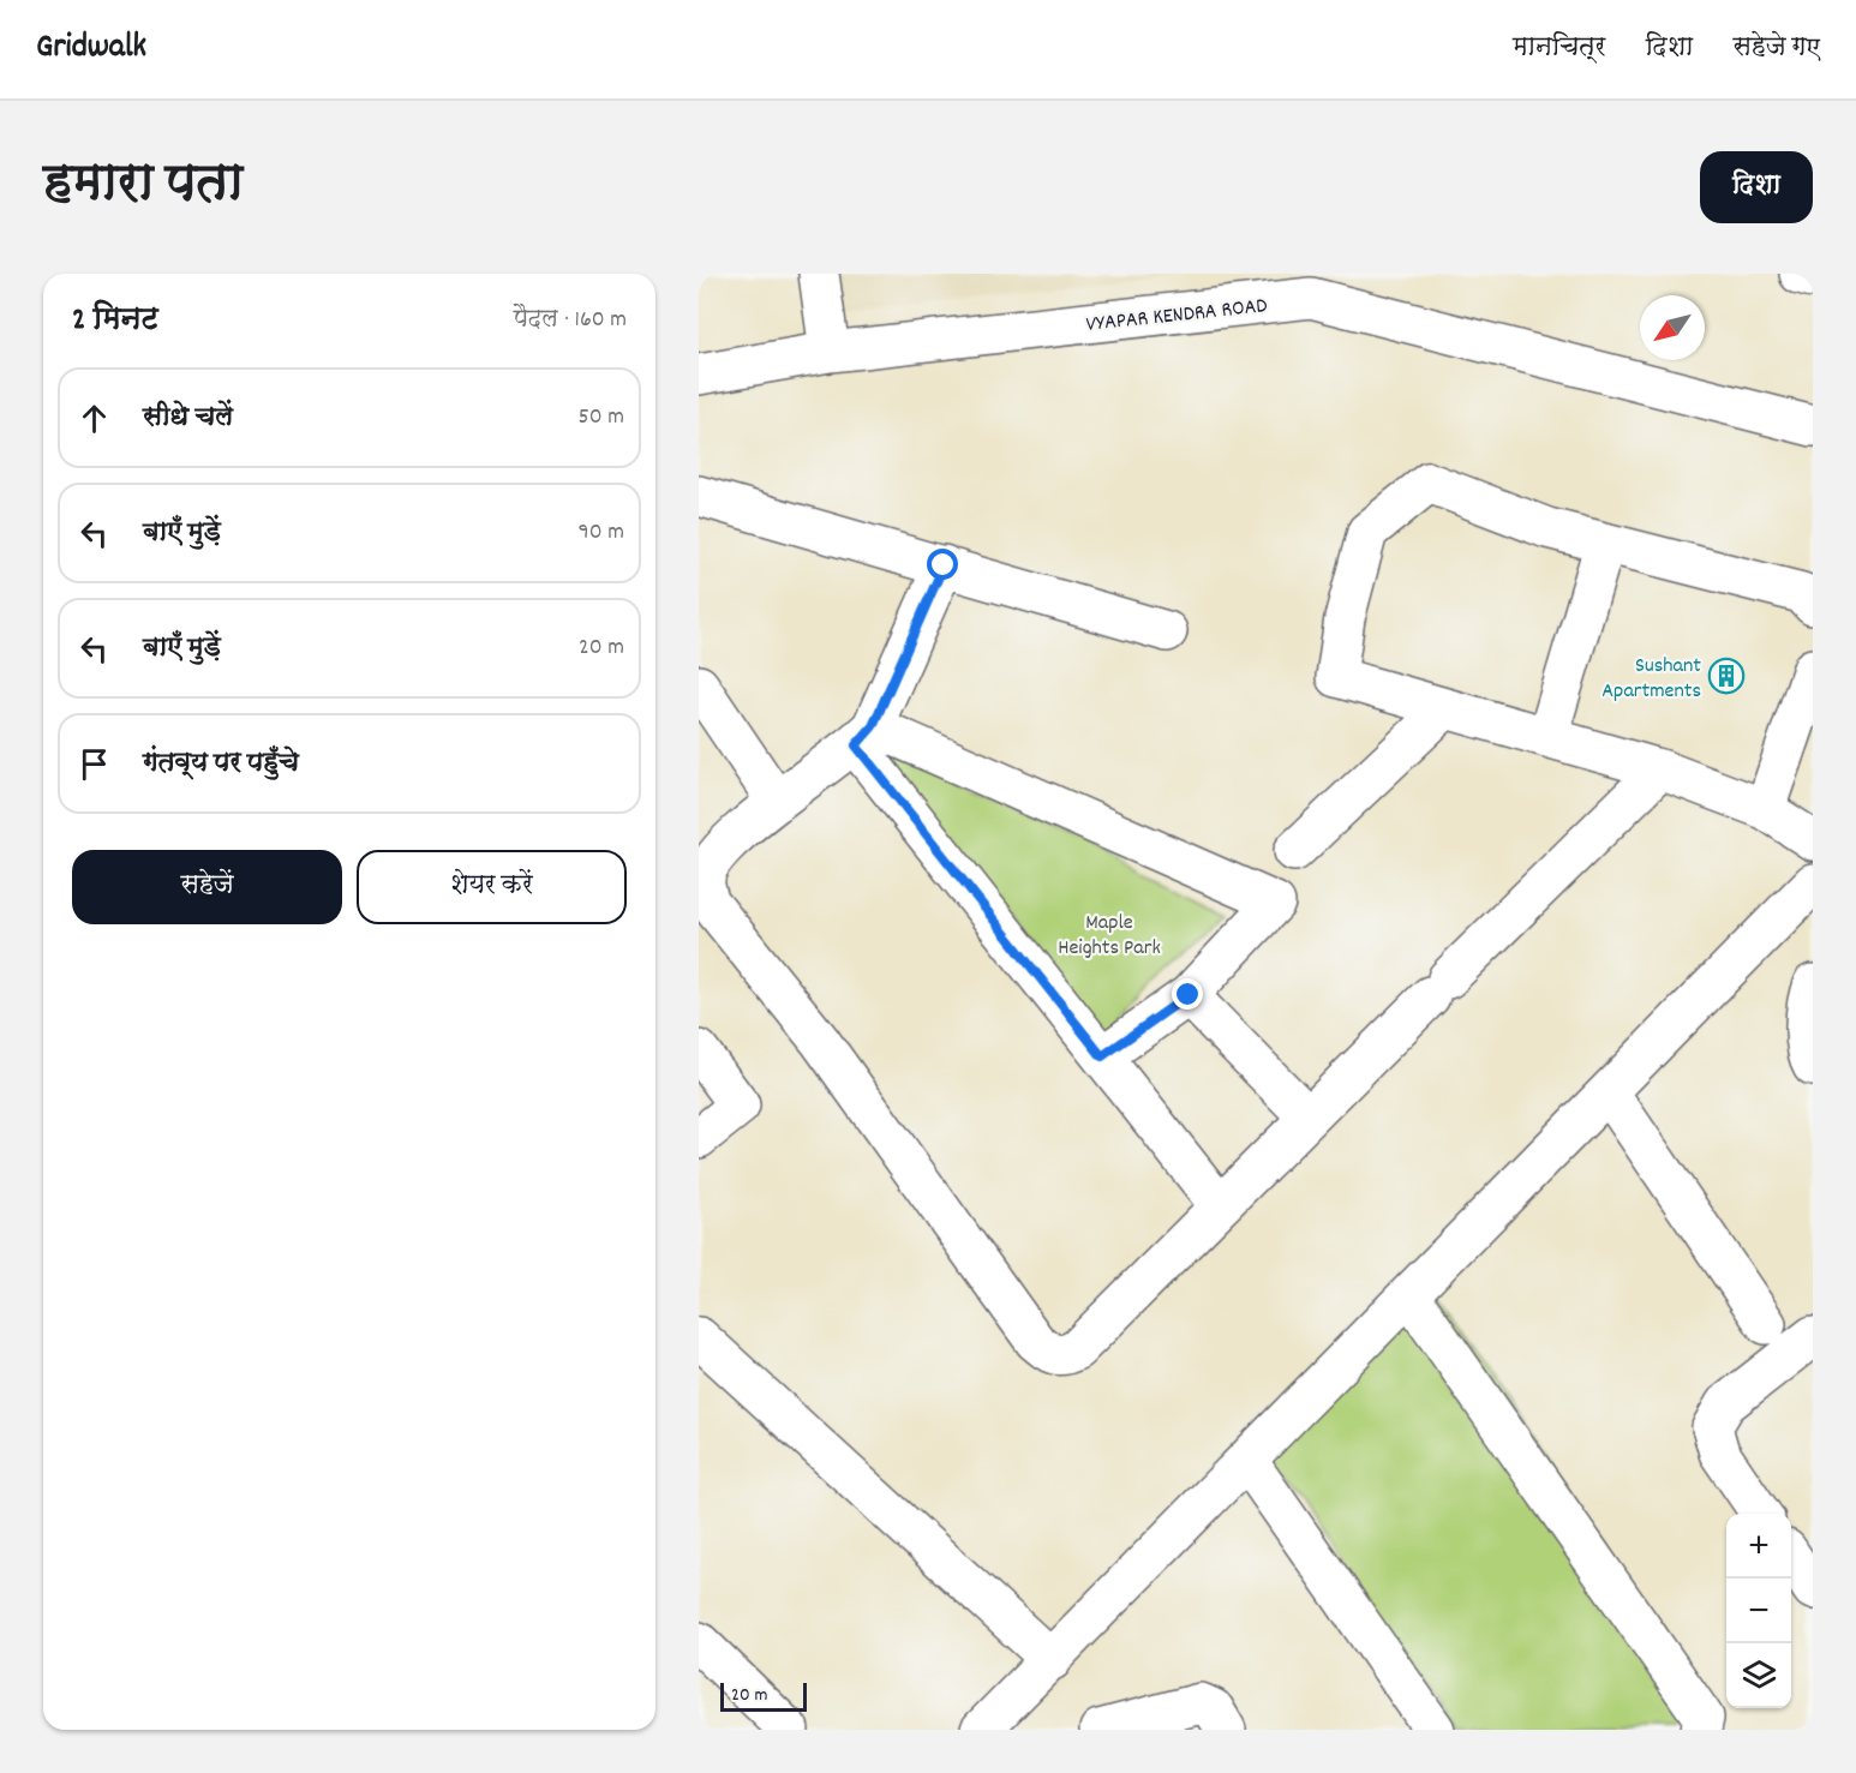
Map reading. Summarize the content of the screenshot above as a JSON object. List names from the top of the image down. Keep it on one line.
{"streets":{"street":["VYAPAR KENDRA ROAD"]},"parks":["Maple Heights Park"],"places":{"building":["Sushant Apartments"]},"scale_bar":"20 m","north":"bottom left","page":{"header":"Gridwalk","nav":["मानचित्र","दिशा","सहेजे गए"],"title":"हमारा पता","buttons":["दिशा",["सहेजें","शेयर करें"]],"heading":["2 मिनट","पैदल · 160 m"],"list":[["सीधे चलें","50 m"],["बाएँ मुड़ें","90 m"],["बाएँ मुड़ें","20 m"],"गंतव्य पर पहुँचे"],"map_buttons":["+","−"],"scale":"20 m"}}
